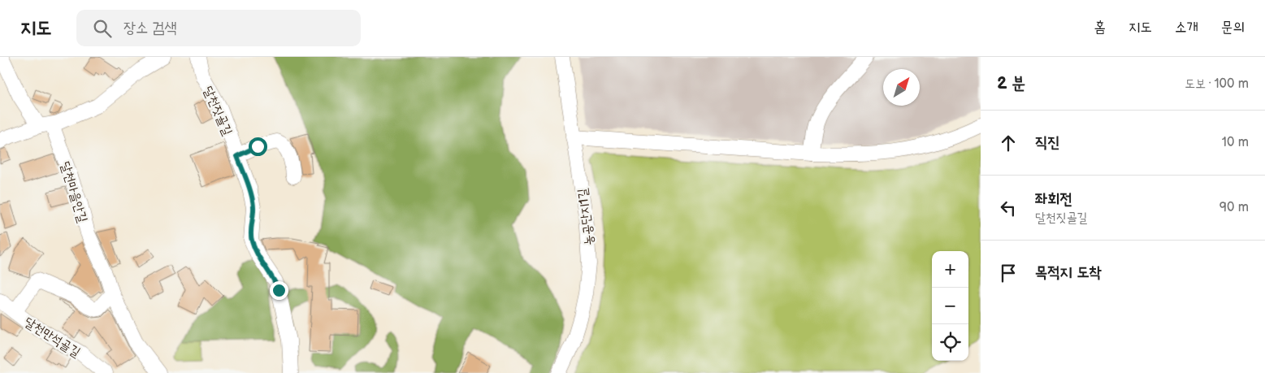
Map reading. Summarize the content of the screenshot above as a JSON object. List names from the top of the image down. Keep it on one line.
{"streets":{"street":["달천짓골길","달천마을안길","농공단지1길","달천만석골길"]},"north":"top right","page":{"header":"지도","search":"장소 검색","nav":["홈","지도","소개","문의"],"heading":["2 분","도보 · 100 m"],"list":[["직진","10 m"],["좌회전","달천짓골길","90 m"],"목적지 도착"],"map_buttons":["+","−"]}}
